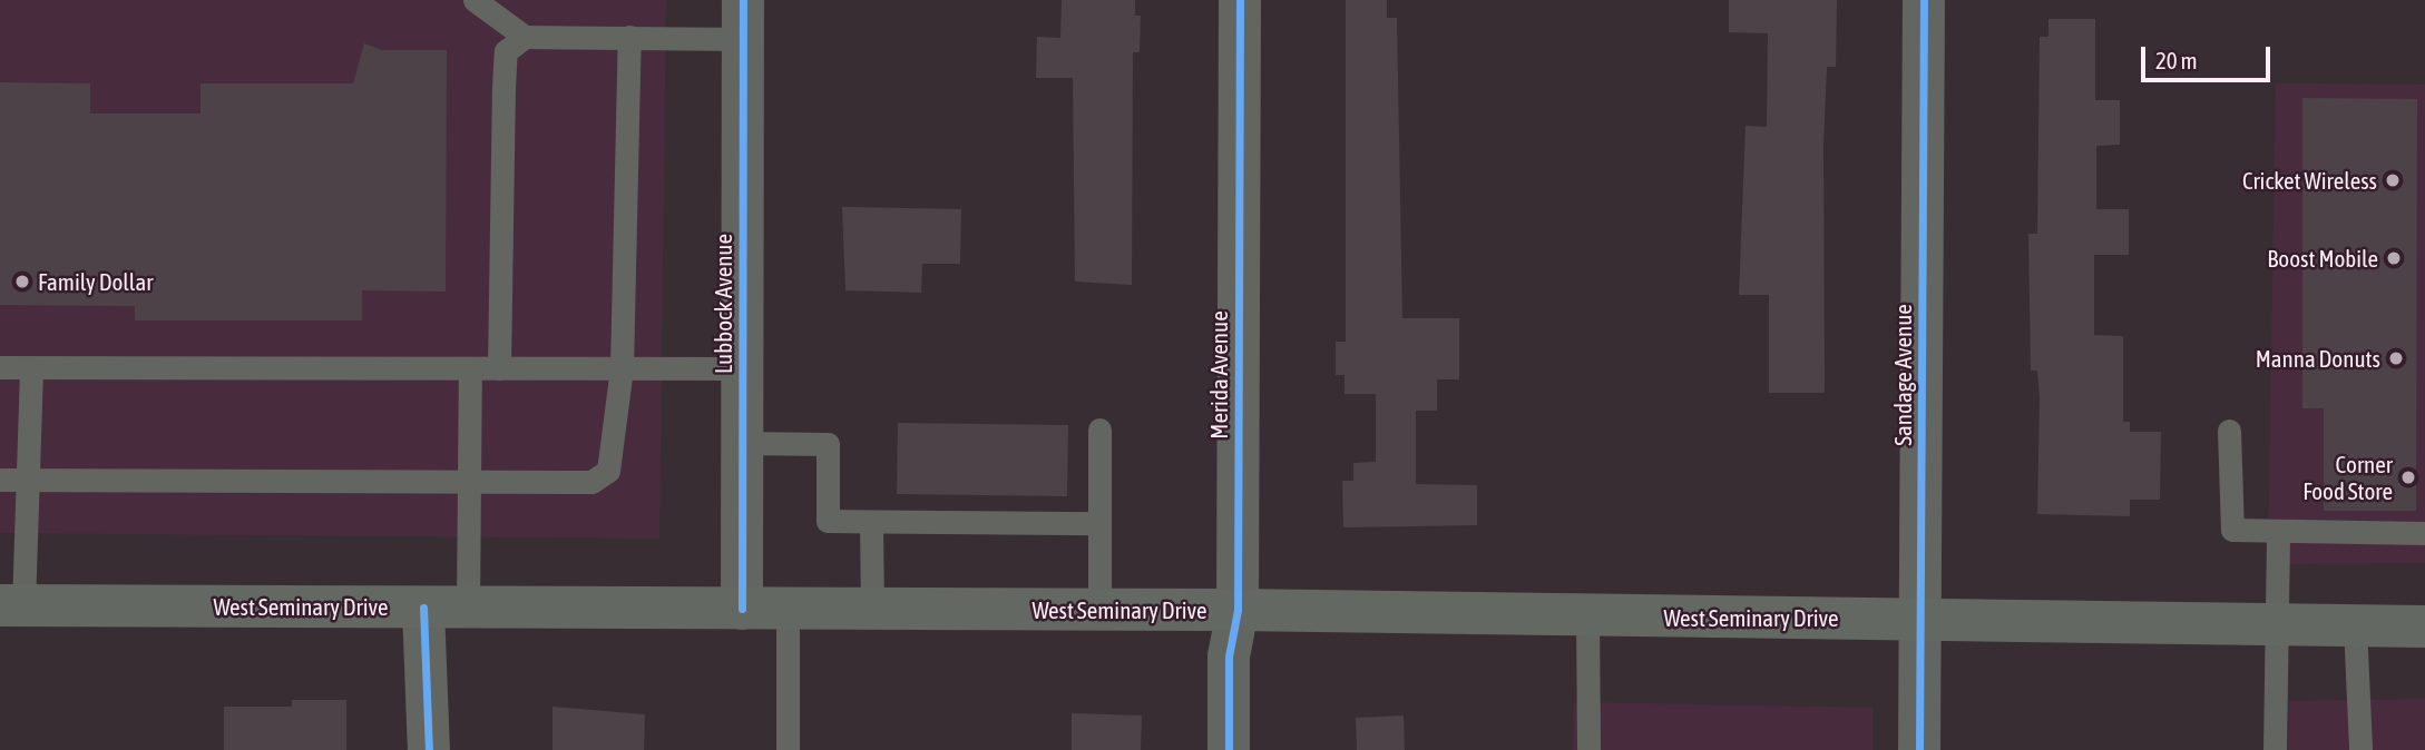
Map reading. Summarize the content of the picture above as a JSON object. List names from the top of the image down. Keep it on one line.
{"streets":{"main road":["West Seminary Drive"],"street":["Lubbock Avenue","Merida Avenue","Sandage Avenue"]},"crossings":[["Lubbock Avenue","West Seminary Drive"],["Merida Avenue","West Seminary Drive"],["Sandage Avenue","West Seminary Drive"]],"places":["Cricket Wireless","Boost Mobile","Family Dollar","Manna Donuts","Corner Food Store"],"scale_bar":"20 m"}
